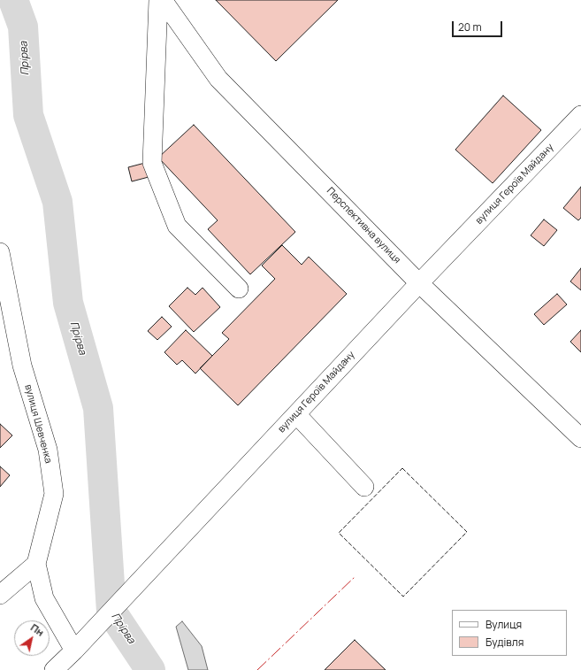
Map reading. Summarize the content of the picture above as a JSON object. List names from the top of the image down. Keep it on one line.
{"streets":{"street":["вулиця Героїв Майдану","Перспективна вулиця","вулиця Шевченка"]},"crossings":[["вулиця Героїв Майдану","Перспективна вулиця"],["вулиця Героїв Майдану","вулиця Шевченка"]],"water":["Прірва"],"legend":["Вулиця","Будівля"],"scale_bar":"20 m","north":"top right"}
